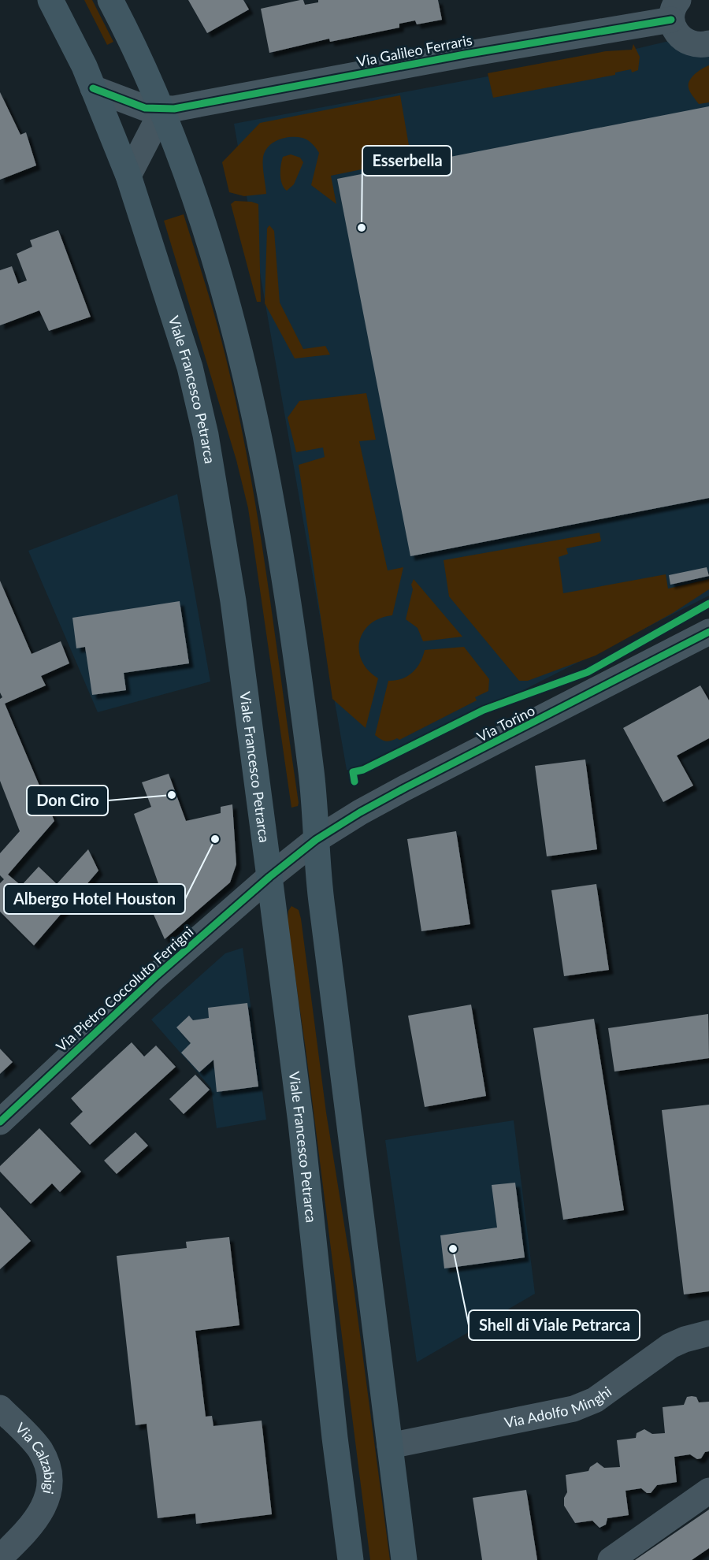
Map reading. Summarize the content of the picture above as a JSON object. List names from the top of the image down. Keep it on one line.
{"streets":{"main road":["Viale Francesco Petrarca"],"street":["Via Galileo Ferraris","Via Torino","Via Pietro Coccoluto Ferrigni","Via Adolfo Minghi","Via Calzabigi"]},"crossings":[["Viale Francesco Petrarca","Via Torino"],["Viale Francesco Petrarca","Via Pietro Coccoluto Ferrigni"],["Via Torino","Via Pietro Coccoluto Ferrigni"]],"places":["Esserbella","Don Ciro","Albergo Hotel Houston","Shell di Viale Petrarca"]}
